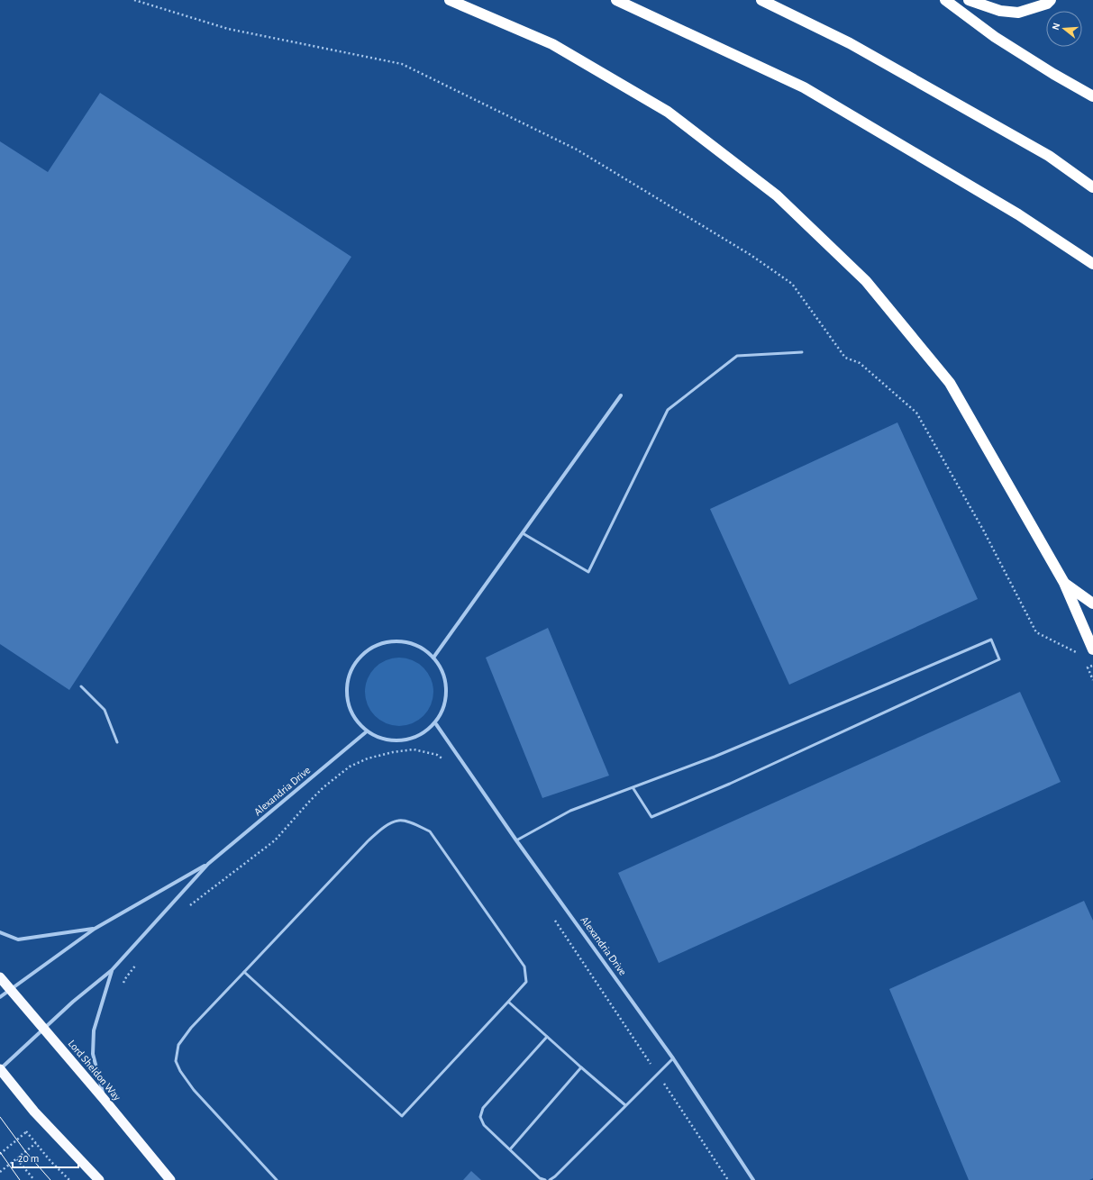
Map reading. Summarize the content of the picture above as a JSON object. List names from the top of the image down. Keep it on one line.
{"streets":{"highway":["Lord Sheldon Way"],"street":["Alexandria Drive"]},"scale_bar":"20 m","north":"left"}
